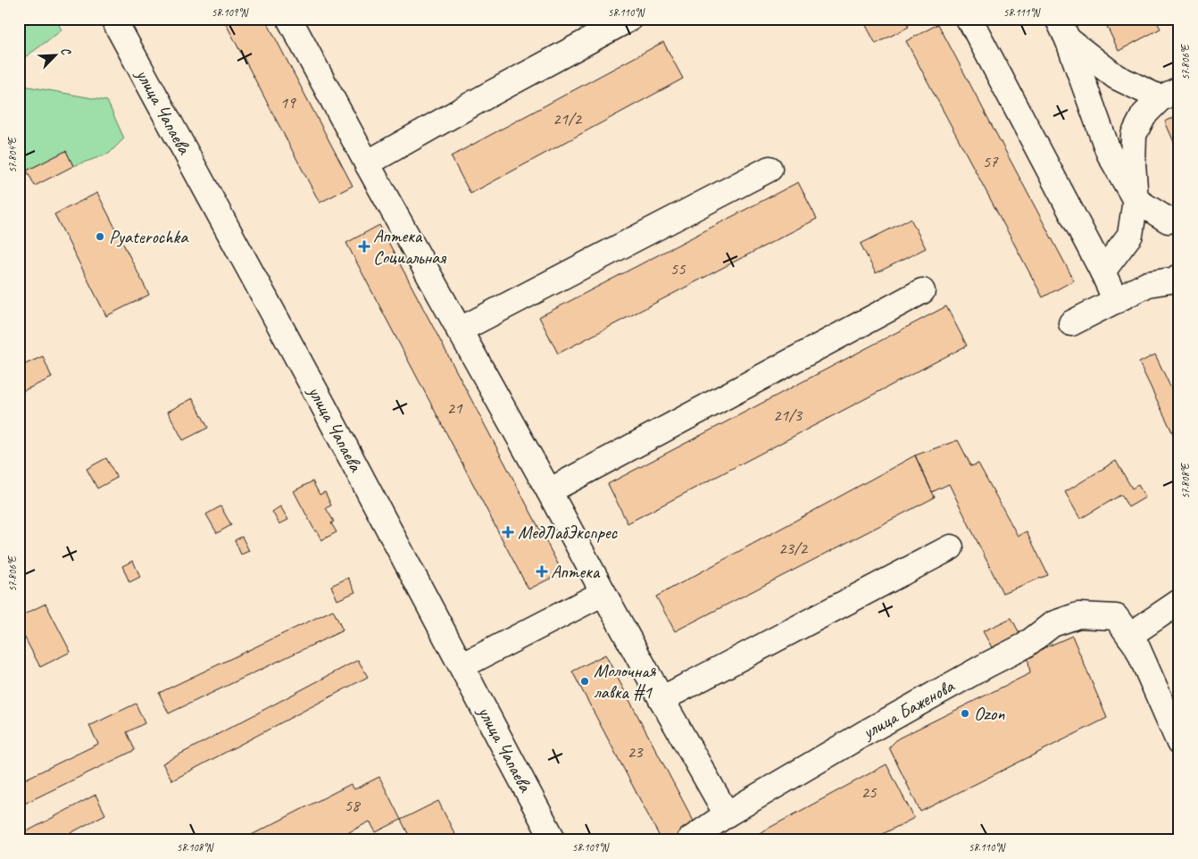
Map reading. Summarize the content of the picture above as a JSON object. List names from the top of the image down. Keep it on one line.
{"streets":{"street":["улица Чапаева","улица Баженова"]},"places":{"other":["Pyaterochka","Молочная лавка #1","Ozon"],"health":["Аптека Социальная","МедЛабЭкспрес","Аптека"]},"house_numbers":["19","21/2","57","55","21","21/3","23/2","23","25","58"],"north":"top right","coordinates":["58.109°N","58.110°N","58.111°N","57.806°E","57.804°E","57.808°E","58.108°N"]}
